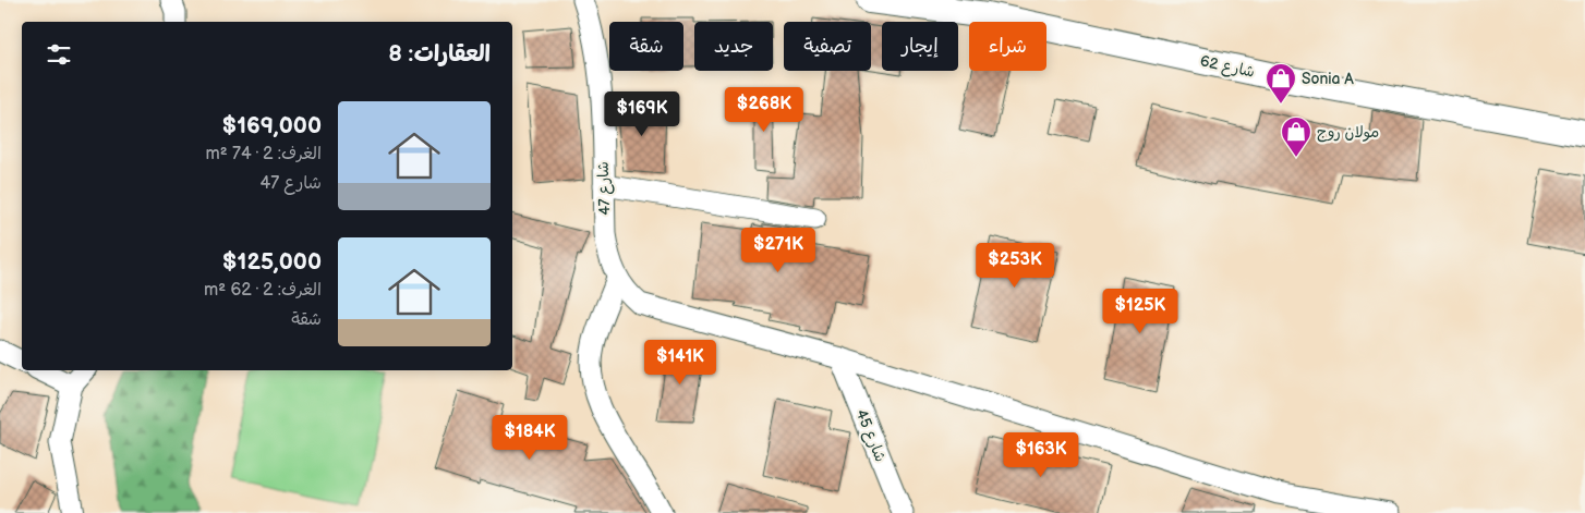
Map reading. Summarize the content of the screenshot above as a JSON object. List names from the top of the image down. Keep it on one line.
{"streets":{"street":["شارع 62","شارع 47","شارع 45"]},"places":{"shop":["Sonia A","مولان روج"]},"page":{"chip":["شراء","إيجار","تصفية","جديد","شقة"],"heading":"العقارات: 8","price":["$268K","$169K","$271K","$253K","$125K","$141K","$184K","$163K"],"list":[{"name":"$169,000","note":"الغرف: 2 · 74 m² · شارع 47"},{"name":"$125,000","note":"الغرف: 2 · 62 m² · شقة"}]}}
